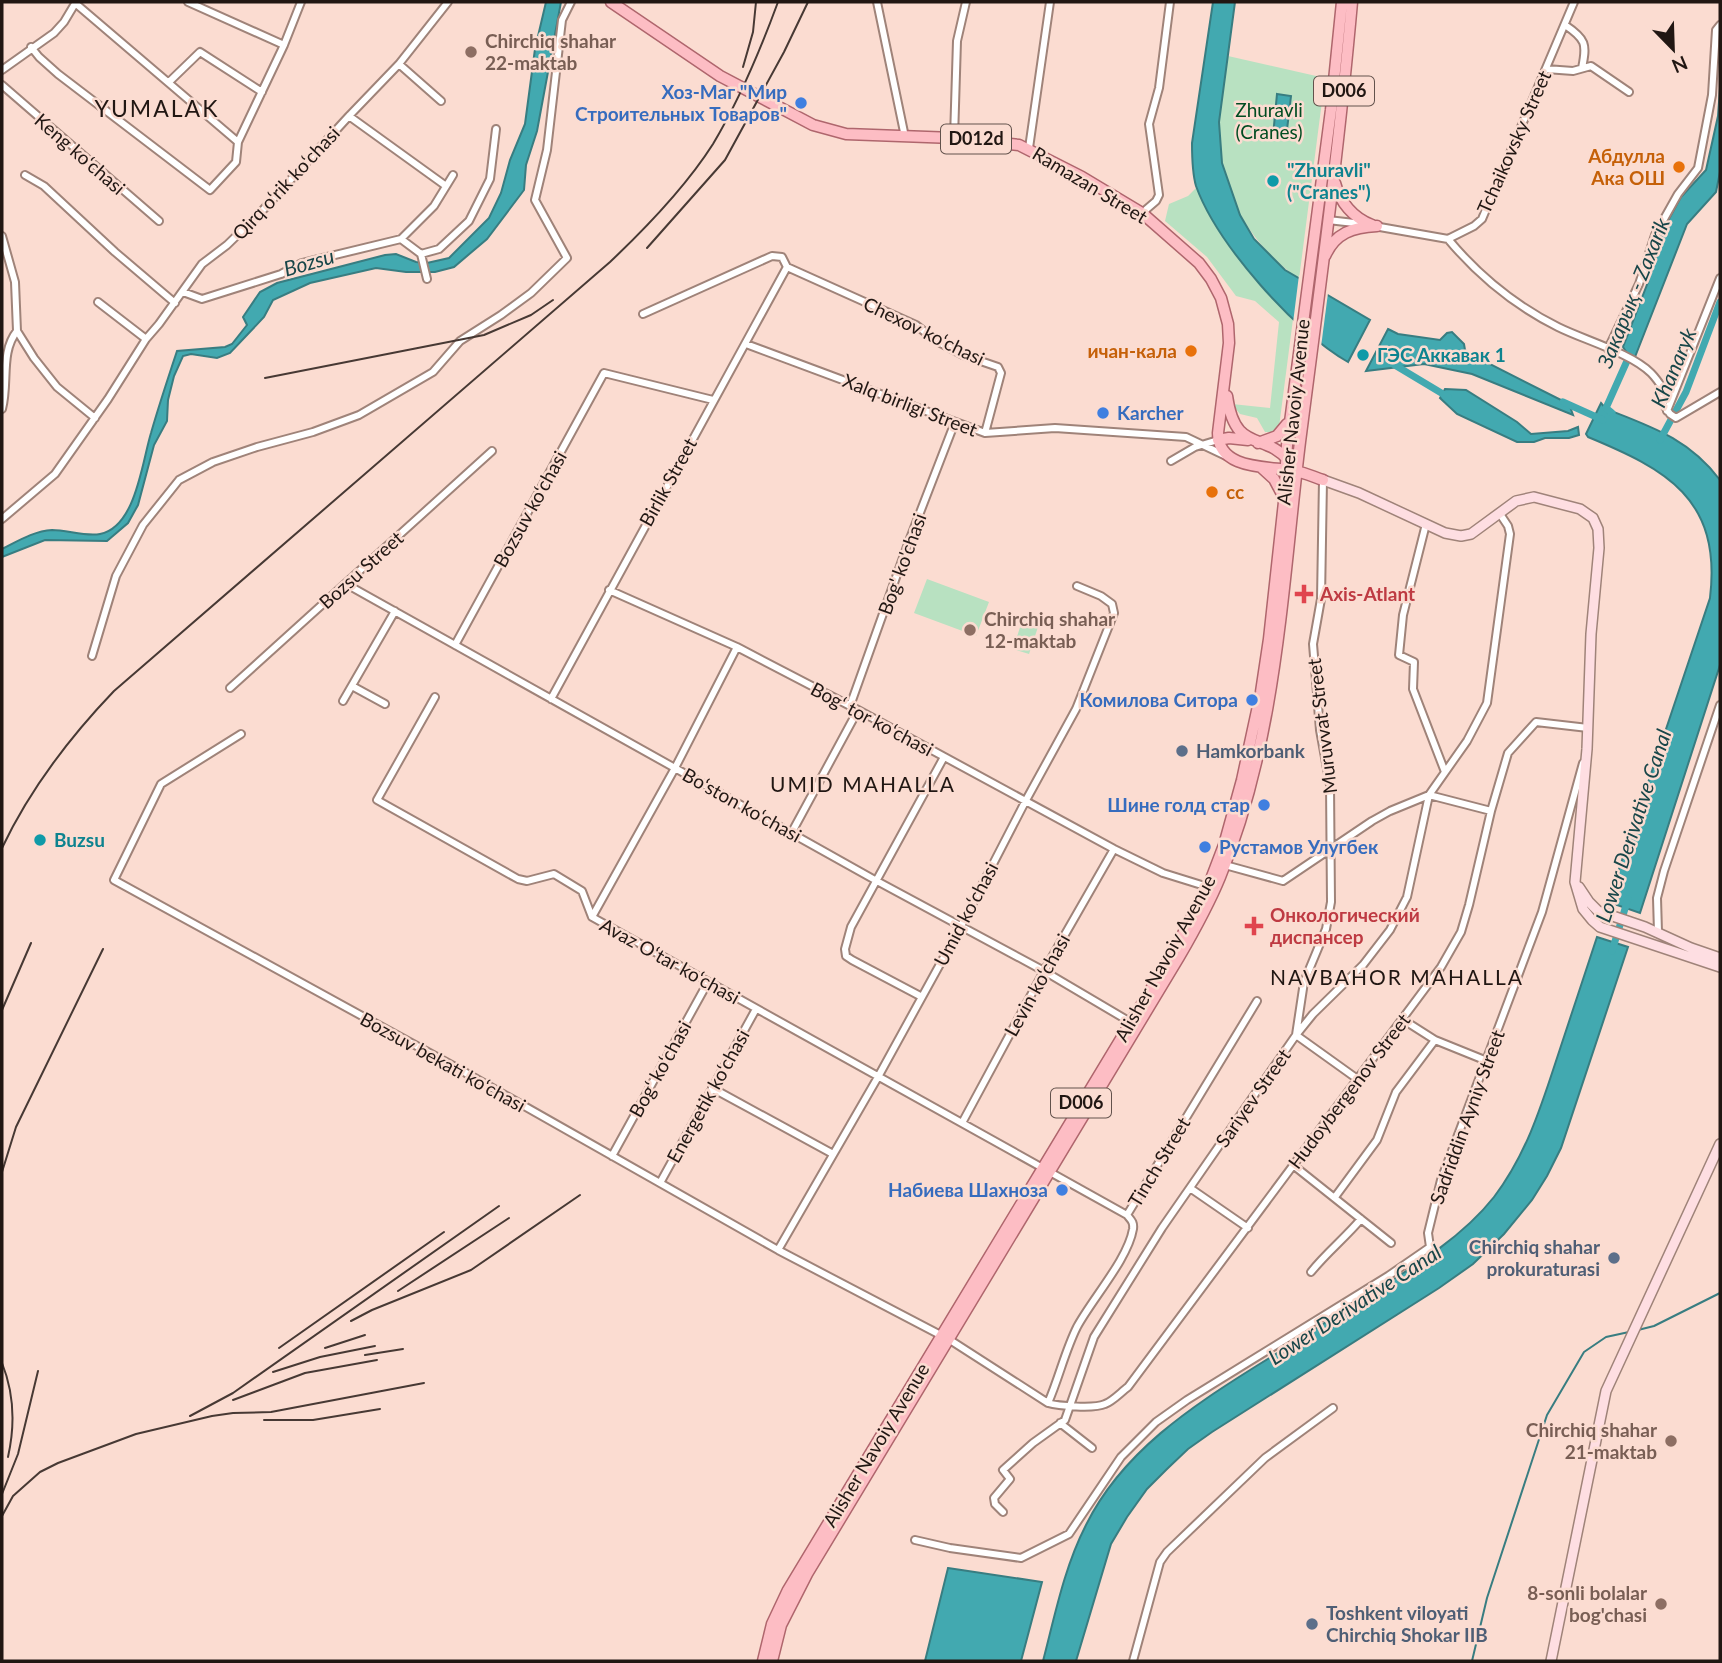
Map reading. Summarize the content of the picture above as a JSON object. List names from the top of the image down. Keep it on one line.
{"streets":{"main road":["D006","D012d","Ramazan Street","Alisher Navoiy Avenue","Sadriddin Ayniy Street"],"street":["Tchaikovsky Street","Keng ko‘chasi","Qirq o‘rik ko‘chasi","Chexov ko‘chasi","Xalq birligi Street","Birlik Street","Bozsuv ko‘chasi","Bog' ko'chasi","Bozsu Street","Bog‘ tor ko‘chasi","Muruvvat Street","Bo‘ston ko‘chasi","Umid ko‘chasi","Avaz O‘tar ko‘chasi","Levin ko‘chasi","Bozsuv bekati ko‘chasi","Bog‘ ko‘chasi","Hudoybergenov Street","Energetik ko‘chasi","Sariyev Street","Tinch Street"]},"crossings":[["D012d","Ramazan Street"],["D012d","Alisher Navoiy Avenue"],["Chexov ko‘chasi","Xalq birligi Street"],["Chexov ko‘chasi","Birlik Street"],["Xalq birligi Street","Birlik Street"],["Xalq birligi Street","Bog' ko'chasi"],["Alisher Navoiy Avenue","Bog‘ tor ko‘chasi"],["Alisher Navoiy Avenue","Bo‘ston ko‘chasi"],["Alisher Navoiy Avenue","Avaz O‘tar ko‘chasi"],["Alisher Navoiy Avenue","Bozsuv bekati ko‘chasi"],["Birlik Street","Bozsuv ko‘chasi"],["Birlik Street","Bog‘ tor ko‘chasi"],["Birlik Street","Bo‘ston ko‘chasi"],["Bozsuv ko‘chasi","Bo‘ston ko‘chasi"],["Bog' ko'chasi","Bog‘ tor ko‘chasi"],["Bozsu Street","Bo‘ston ko‘chasi"],["Bog‘ tor ko‘chasi","Umid ko‘chasi"],["Bog‘ tor ko‘chasi","Levin ko‘chasi"],["Muruvvat Street","Sariyev Street"],["Muruvvat Street","Sadriddin Ayniy Street"],["Bo‘ston ko‘chasi","Umid ko‘chasi"],["Bo‘ston ko‘chasi","Levin ko‘chasi"],["Umid ko‘chasi","Avaz O‘tar ko‘chasi"],["Umid ko‘chasi","Bozsuv bekati ko‘chasi"],["Avaz O‘tar ko‘chasi","Levin ko‘chasi"],["Avaz O‘tar ko‘chasi","Bog‘ ko‘chasi"],["Avaz O‘tar ko‘chasi","Energetik ko‘chasi"],["Avaz O‘tar ko‘chasi","Tinch Street"],["Bozsuv bekati ko‘chasi","Bog‘ ko‘chasi"],["Bozsuv bekati ko‘chasi","Energetik ko‘chasi"],["Hudoybergenov Street","Sariyev Street"],["Hudoybergenov Street","Sadriddin Ayniy Street"],["Sariyev Street","Sadriddin Ayniy Street"]],"districts":["YUMALAK","UMID MAHALLA","NAVBAHOR MAHALLA"],"water":["Bozsu","Закарық - Zaxarik","Khanaryk","Lower Derivative Canal"],"parks":["Zhuravli (Cranes)"],"places":{"other":["Chirchiq shahar 22-maktab","Хоз-Маг \"Мир Строительных Товаров\"","Абдулла Ака ОШ","\"Zhuravli\" (\"Cranes\")","ичан-кала","ГЭС Аккавак 1","Karcher","cc","Chirchiq shahar 12-maktab","Комилова Ситора","Hamkorbank","Шине голд стар","Buzsu","Рустамов Улугбек","Набиева Шахноза","Chirchiq shahar prokuraturasi","Chirchiq shahar 21-maktab","8-sonli bolalar bog'chasi","Toshkent viloyati Chirchiq Shokar IIB"],"health":["Axis-Atlant","Онкологический диспансер"]},"north":"bottom right"}
